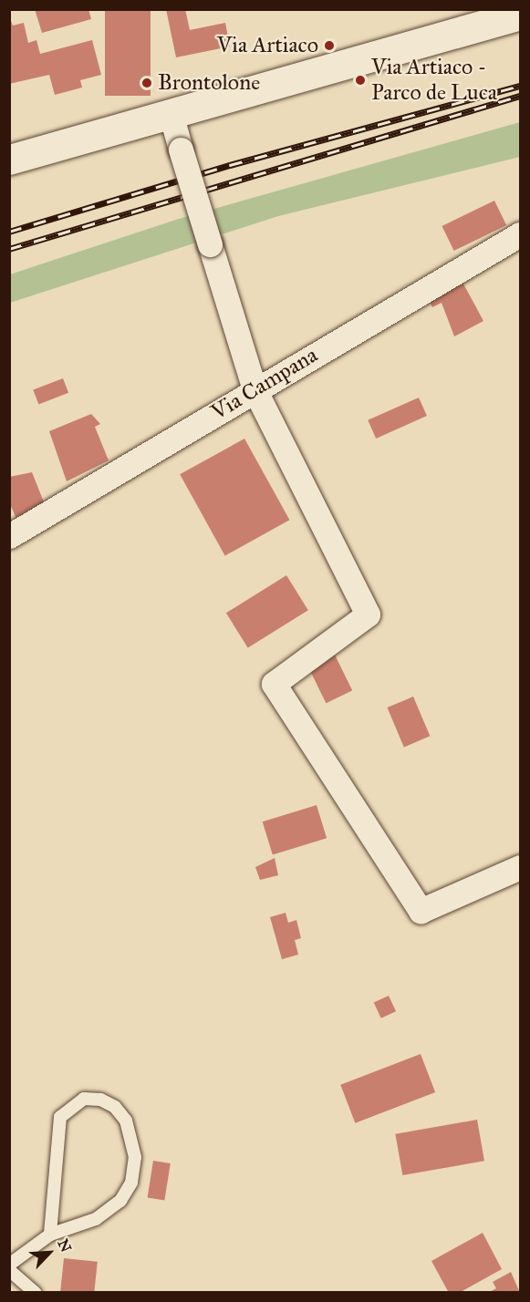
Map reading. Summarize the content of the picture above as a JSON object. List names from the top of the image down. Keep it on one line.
{"streets":{"street":["Via Campana"]},"places":["Via Artiaco","Via Artiaco - Parco de Luca","Brontolone"],"north":"top right"}
